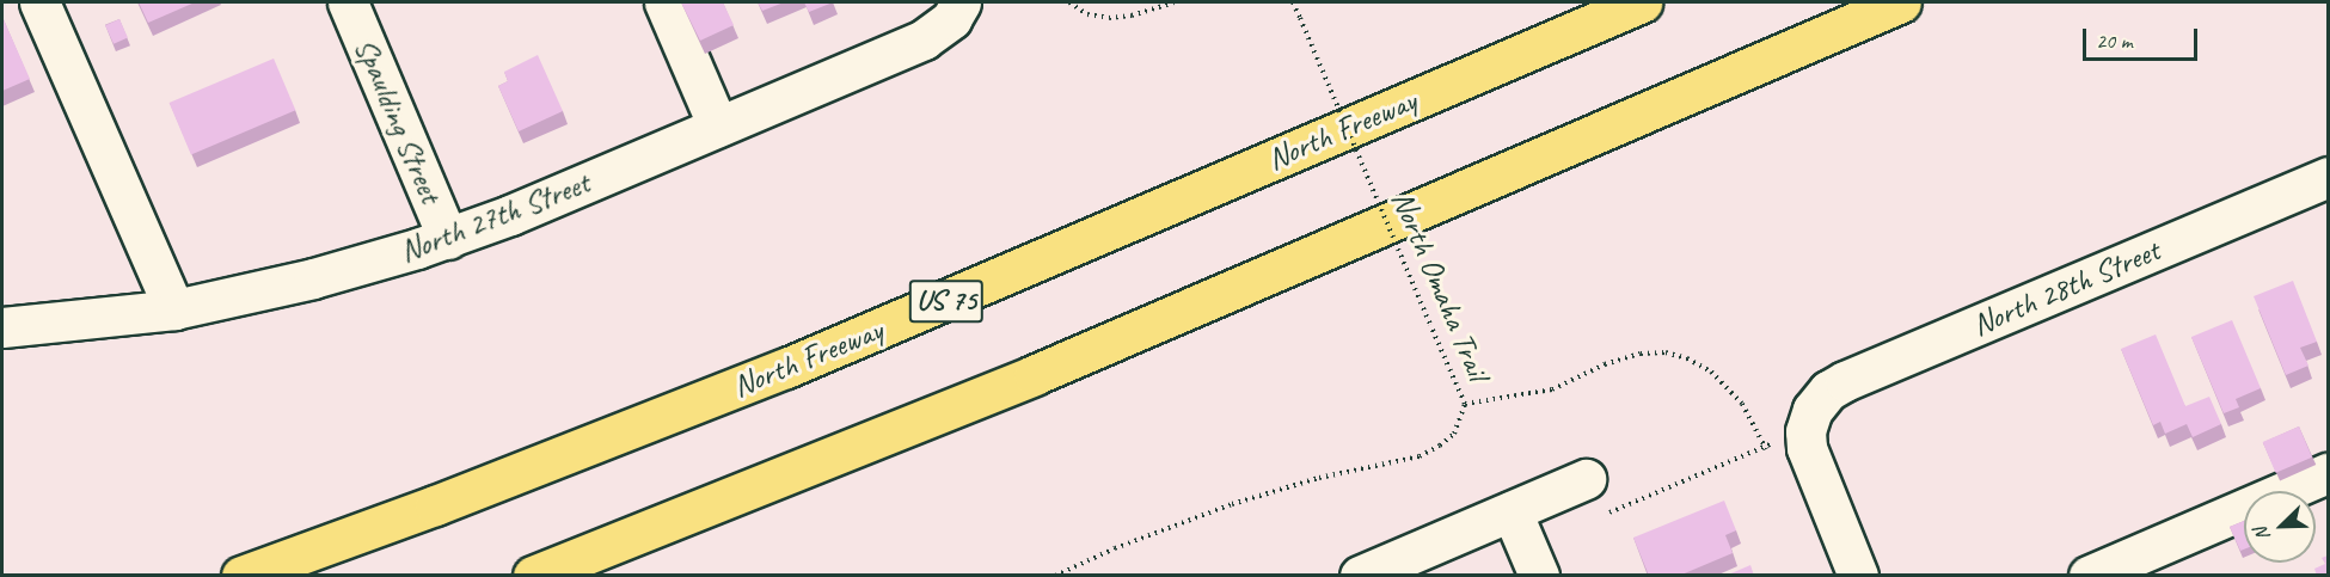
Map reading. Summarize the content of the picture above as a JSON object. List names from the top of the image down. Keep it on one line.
{"streets":{"highway":["North Freeway","US 75"],"street":["Spaulding Street","North 27th Street","North 28th Street"],"path":["North Omaha Trail"]},"crossings":[["Spaulding Street","North 27th Street"]],"scale_bar":"20 m","north":"bottom left"}
